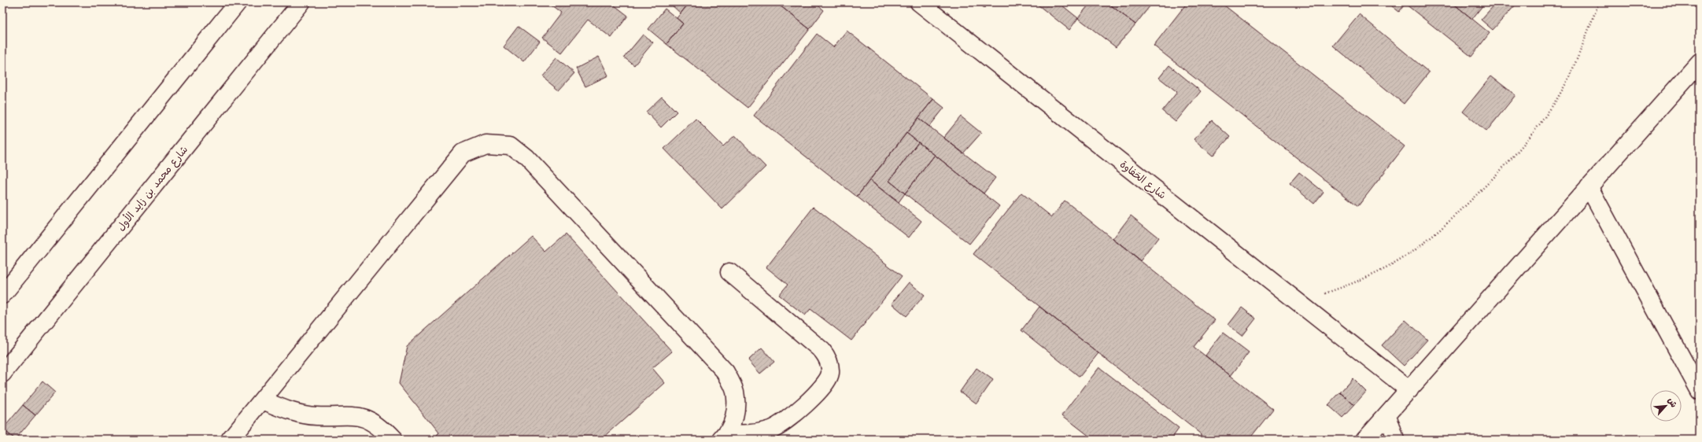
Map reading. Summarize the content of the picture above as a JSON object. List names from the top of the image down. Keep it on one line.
{"streets":{"main road":["شارع الحَفاوة","شارع محمد بن زايد الأول"]},"north":"top right"}
